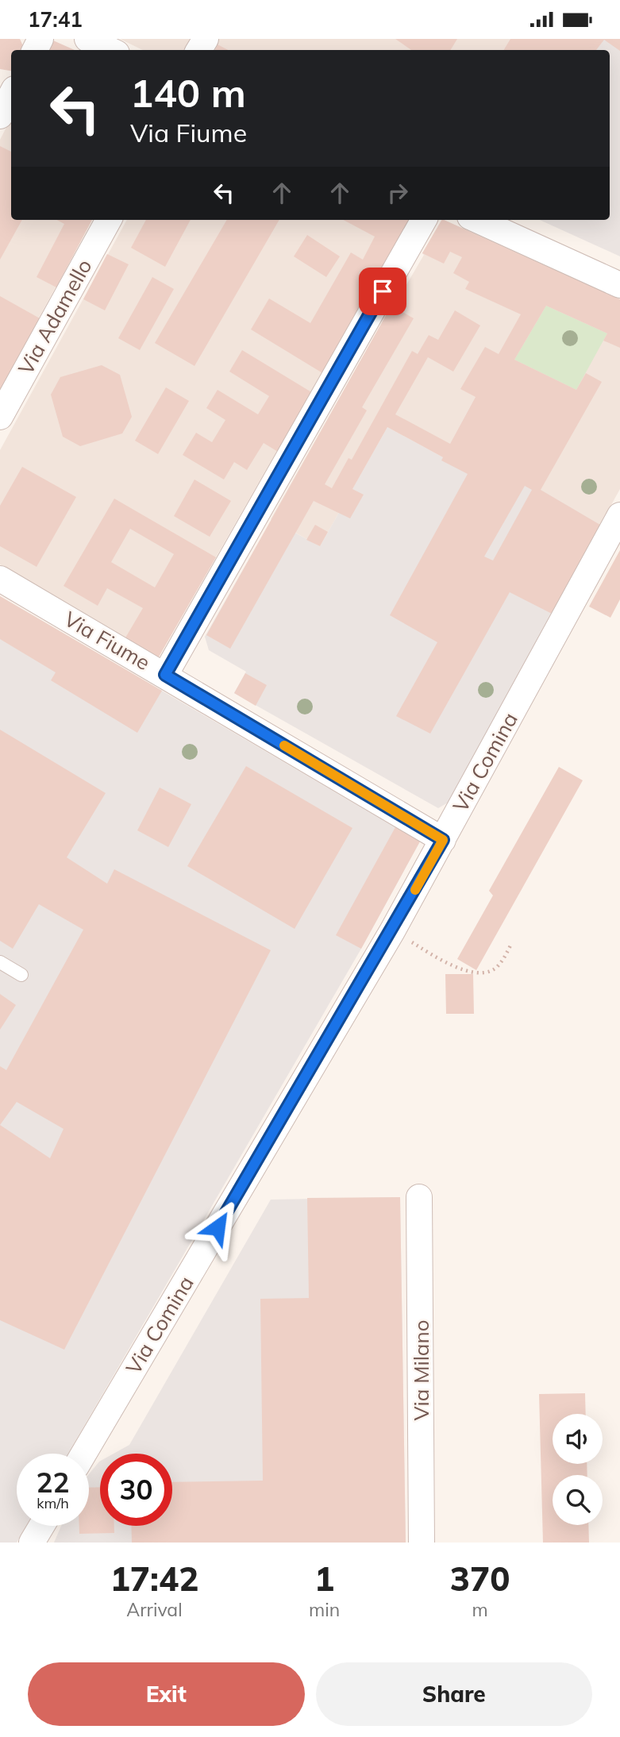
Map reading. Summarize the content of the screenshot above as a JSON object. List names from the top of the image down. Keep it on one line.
{"streets":{"street":["Via Adamello","Via Fiume","Via Comina","Via Milano"]},"crossings":[["Via Fiume","Via Comina"]],"page":{"status":"17:41","turn":["140 m","Via Fiume"],"speed":"22 km/h","limit":"30","eta":["17:42","Arrival","1","min","370","m"],"buttons":["Exit","Share"]}}
